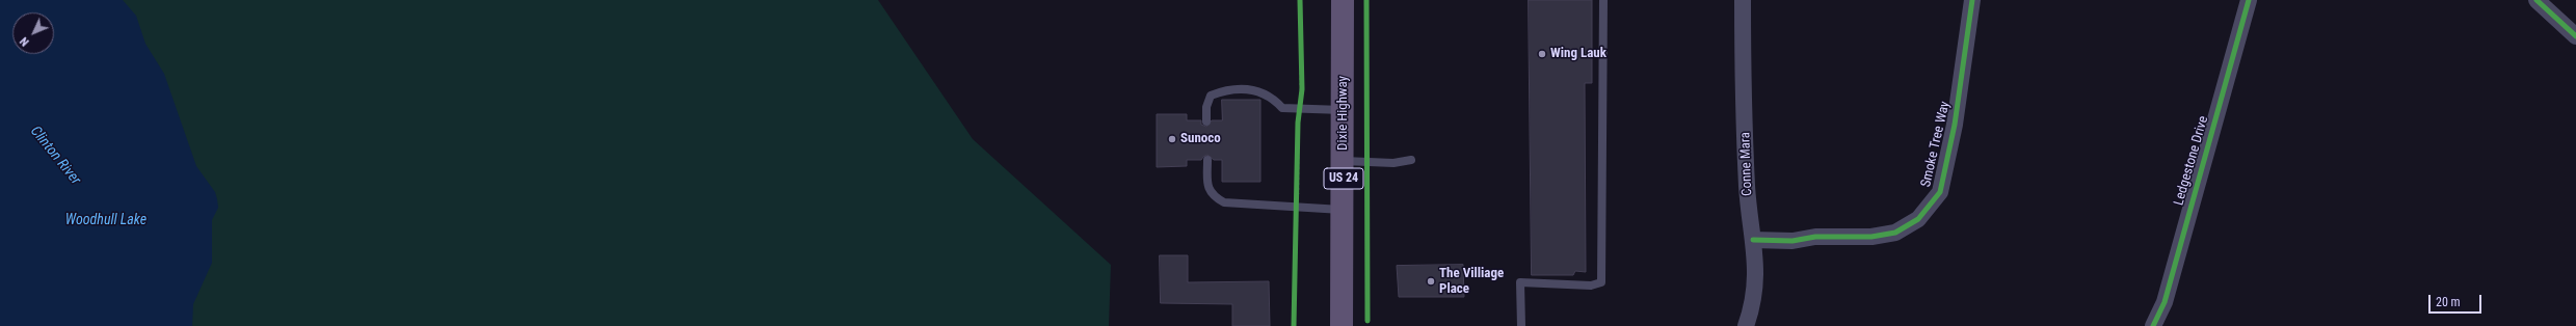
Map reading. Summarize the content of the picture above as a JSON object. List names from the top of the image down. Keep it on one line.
{"streets":{"main road":["Dixie Highway","US 24"],"street":["Smoke Tree Way","Ledgestone Drive","Conne Mara"]},"crossings":[["Smoke Tree Way","Conne Mara"]],"water":["Clinton River","Woodhull Lake"],"places":["Wing Lauk","Sunoco","The Villiage Place"],"scale_bar":"20 m","north":"bottom left"}
